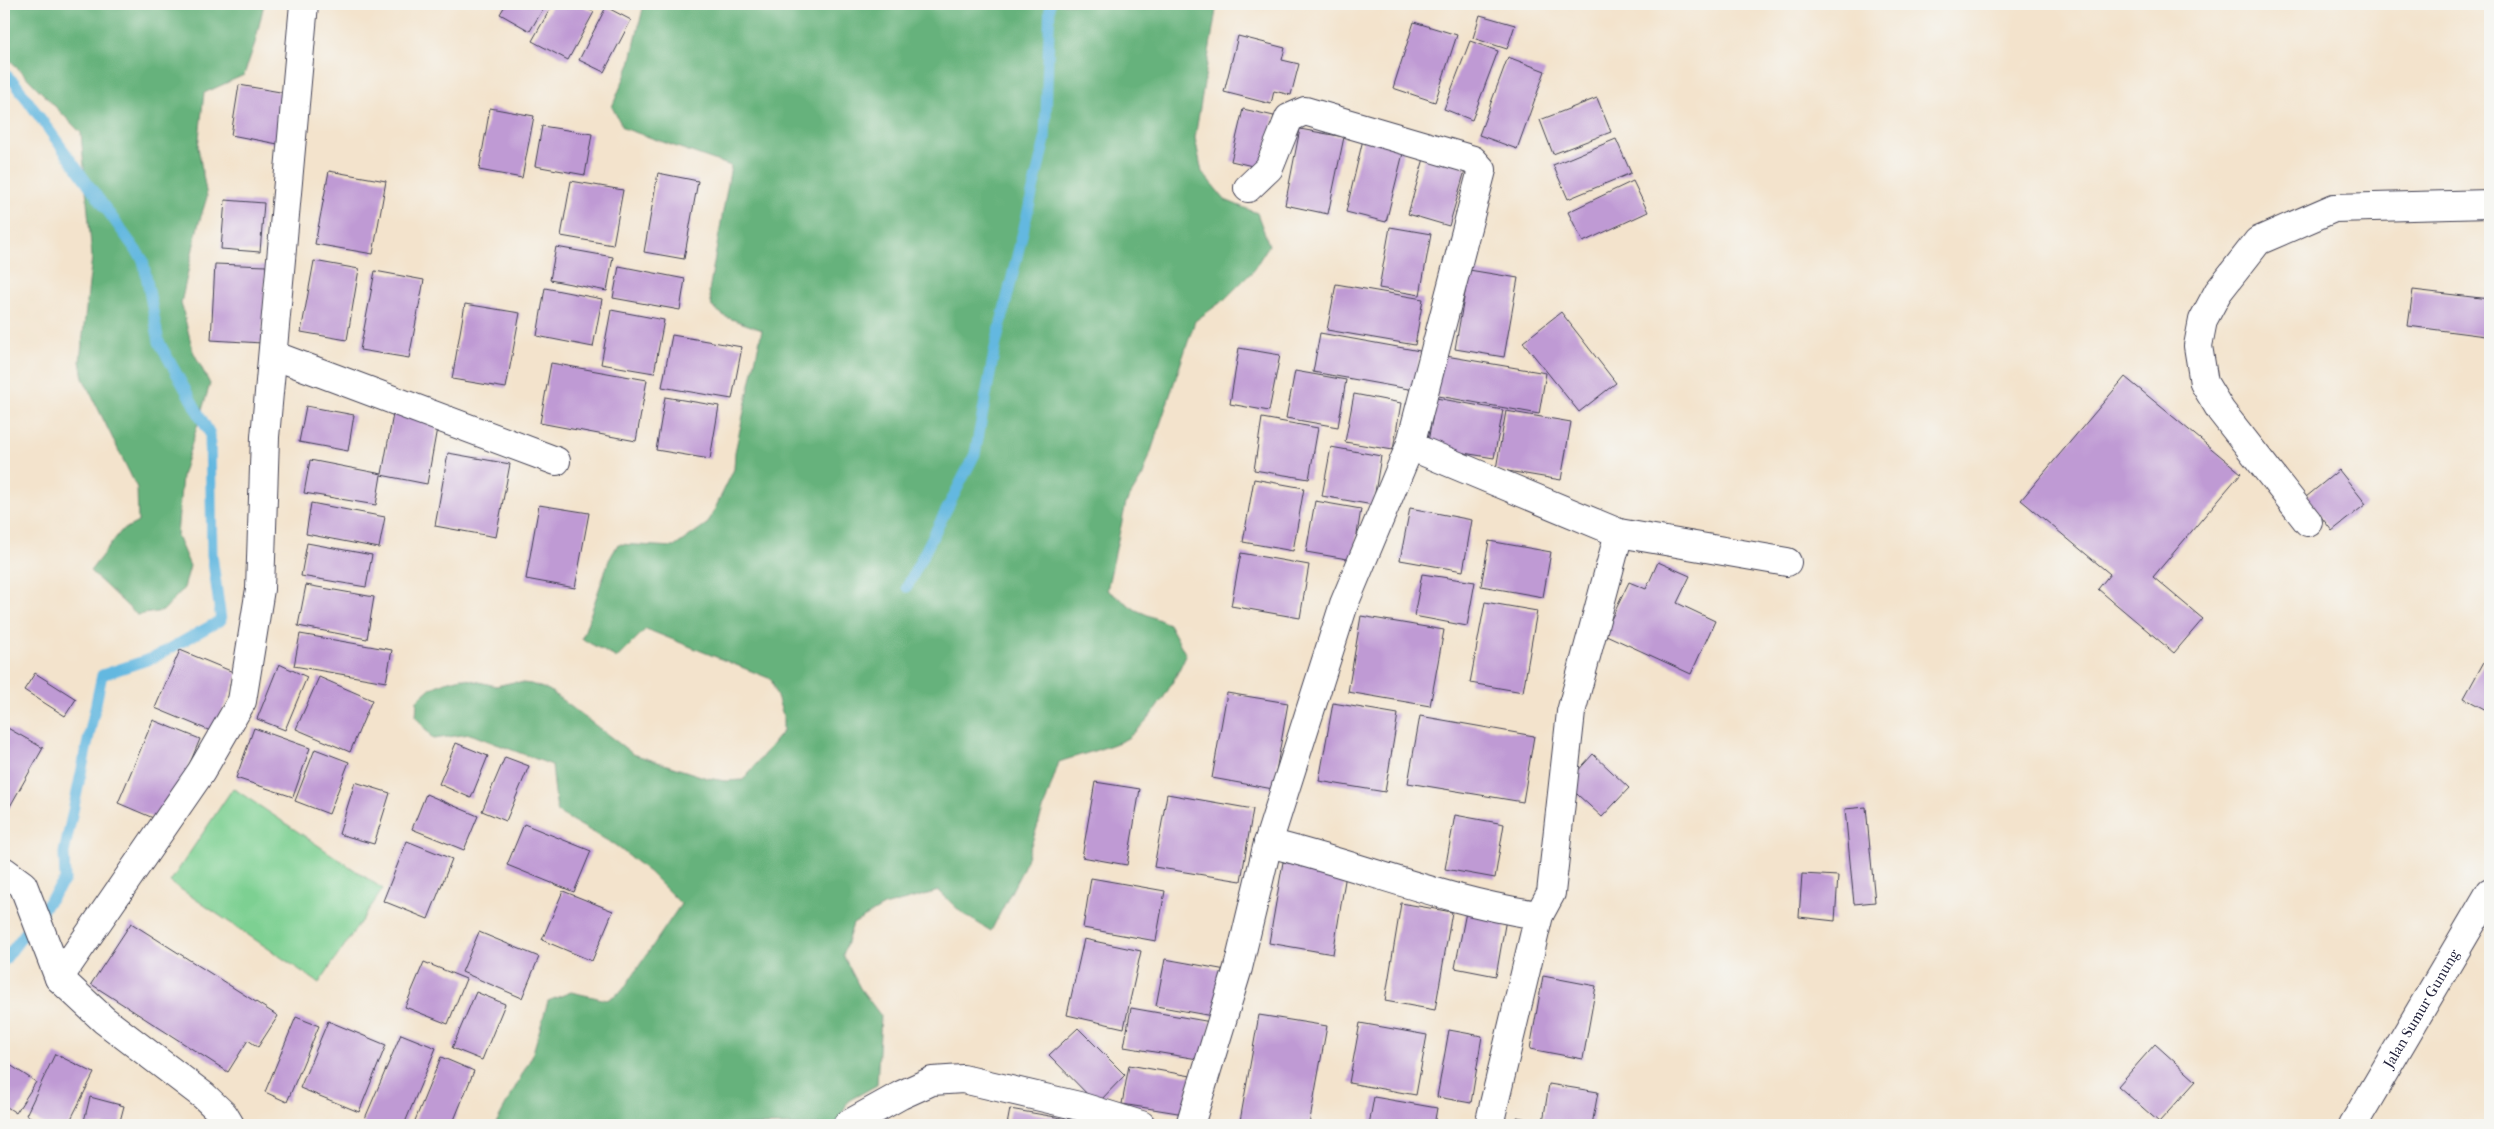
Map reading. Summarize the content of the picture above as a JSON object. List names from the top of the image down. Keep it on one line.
{"streets":{"street":["Jalan Sumur Gunung"]}}
